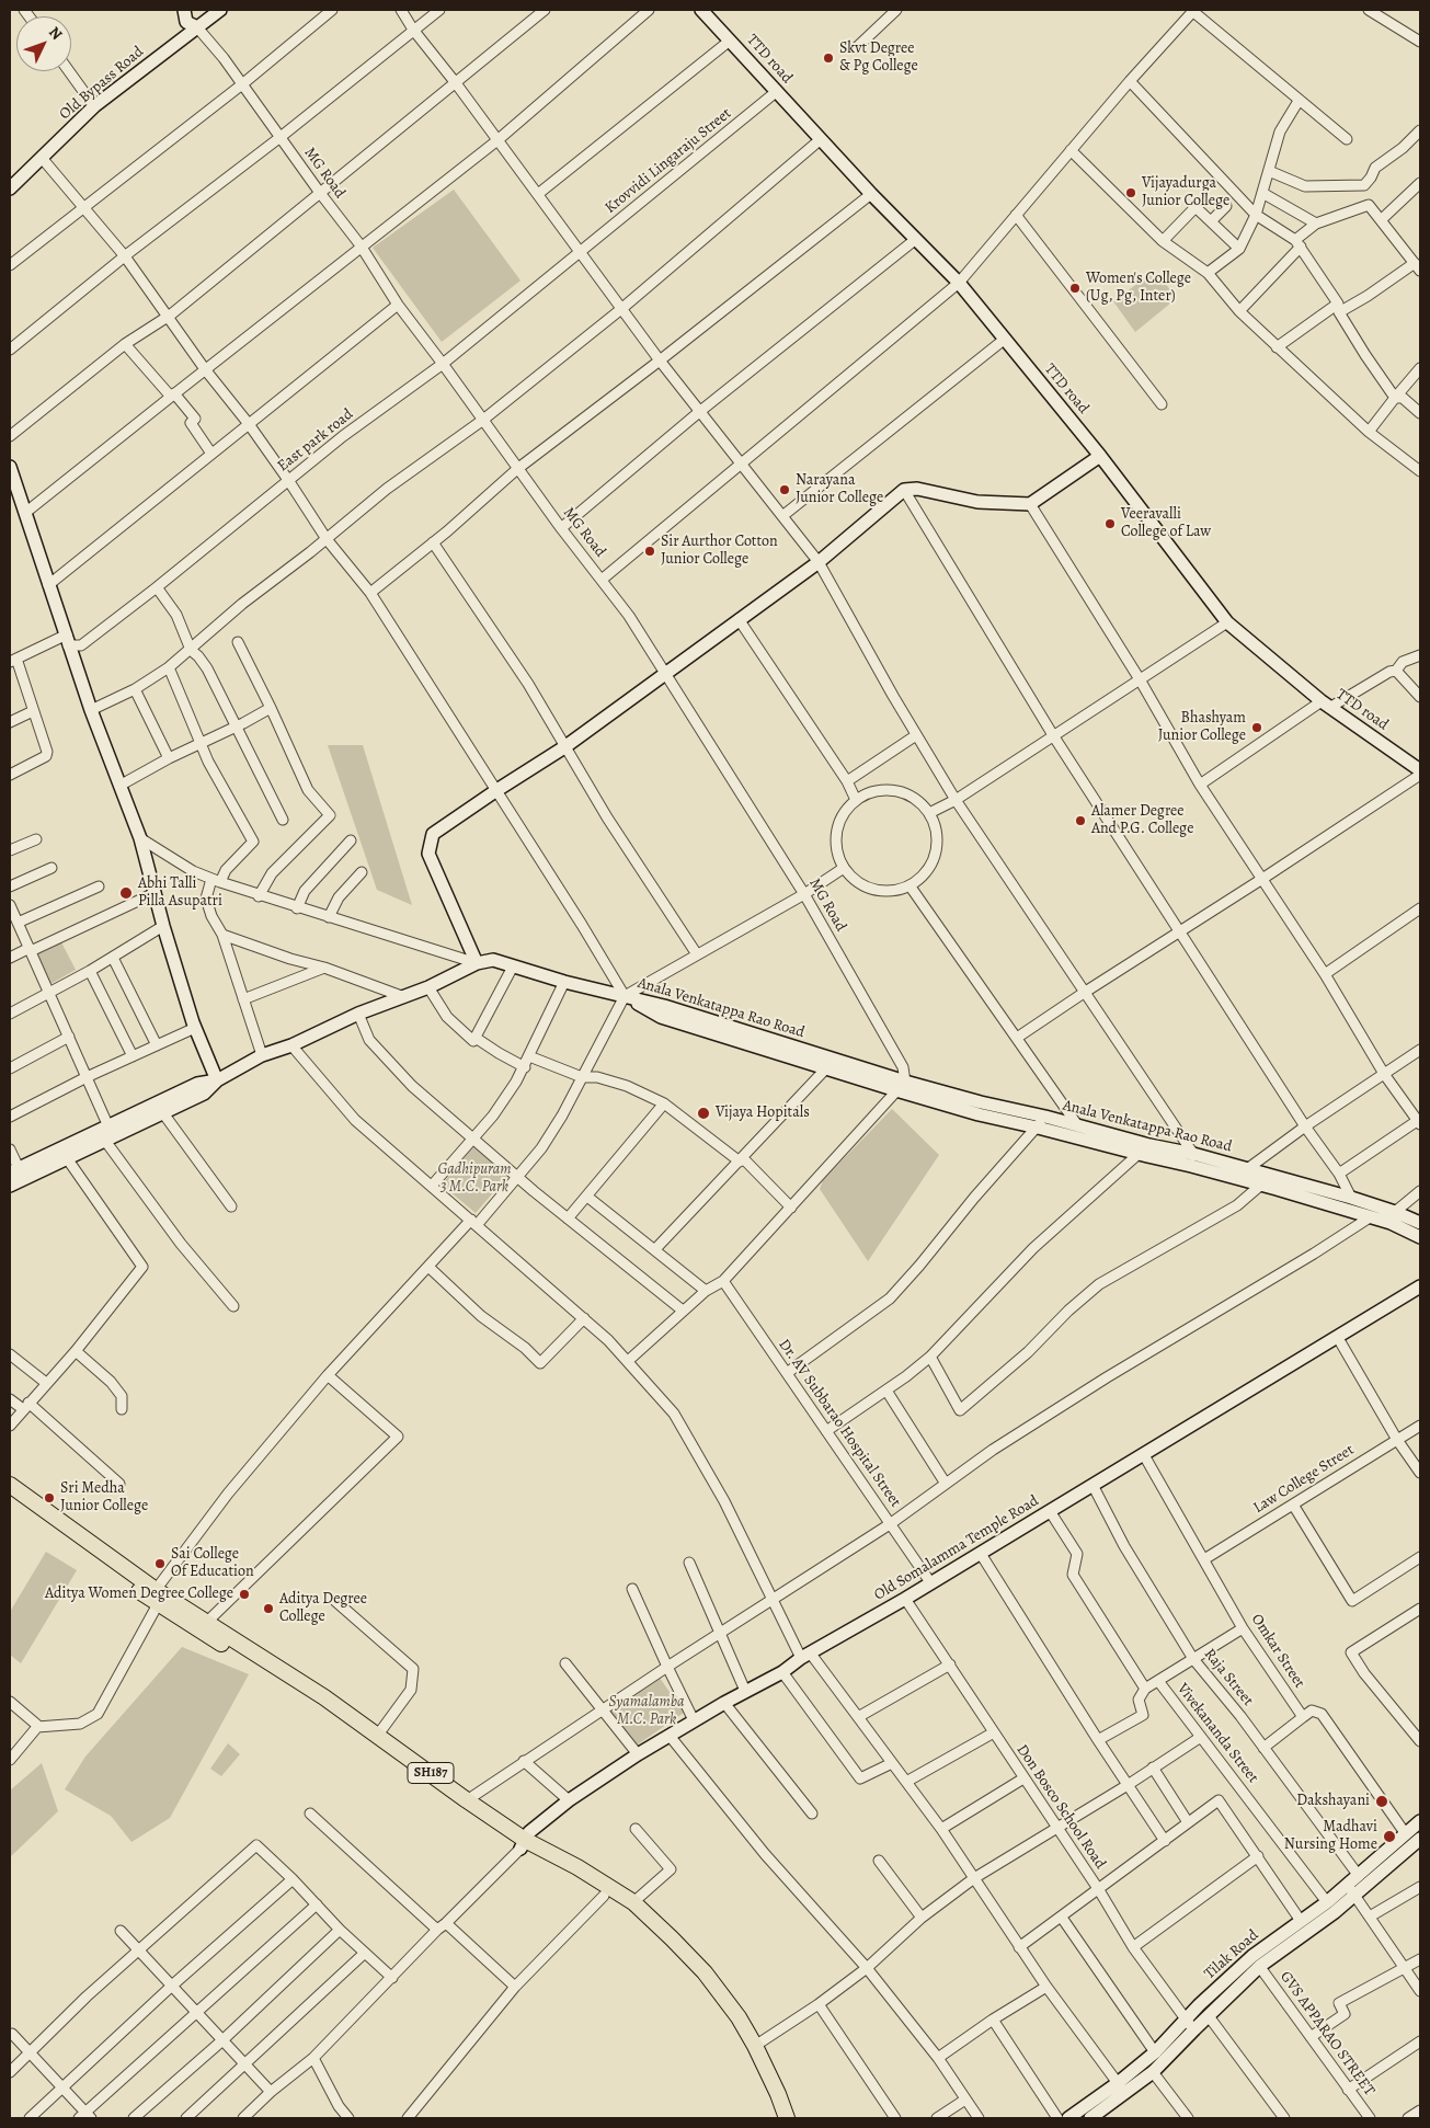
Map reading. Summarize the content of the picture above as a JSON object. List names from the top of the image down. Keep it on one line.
{"streets":{"main road":["SH187"],"street":["TTD road","Old Bypass Road","Krovvidi Lingaraju Street","MG Road","East park road","Anala Venkatappa Rao Road","Dr. AV Subbarao Hospital Street","Law College Street","Old Somalamma Temple Road","Omkar Street","Raja Street","Vivekananda Street","Don Bosco School Road","Tilak Road","GVS APPARAO STREET"]},"crossings":[["TTD road","Krovvidi Lingaraju Street"],["Old Bypass Road","MG Road"],["Krovvidi Lingaraju Street","East park road"],["MG Road","East park road"],["MG Road","Anala Venkatappa Rao Road"],["Dr. AV Subbarao Hospital Street","Old Somalamma Temple Road"],["Law College Street","Omkar Street"],["Old Somalamma Temple Road","Omkar Street"],["Old Somalamma Temple Road","Raja Street"],["Old Somalamma Temple Road","SH187"],["Old Somalamma Temple Road","Don Bosco School Road"],["Raja Street","Tilak Road"],["Vivekananda Street","Tilak Road"],["Don Bosco School Road","Tilak Road"],["Tilak Road","GVS APPARAO STREET"]],"parks":["Gadhipuram 3 M.C. Park","Syamalamba M.C. Park"],"places":["Skvt Degree & Pg College","Vijayadurga Junior College","Women's College (Ug, Pg, Inter)","Narayana Junior College","Veeravalli College of Law","Sir Aurthor Cotton Junior College","Bhashyam Junior College","Alamer Degree And P.G. College","Abhi Talli Pilla Asupatri","Vijaya Hopitals","Sri Medha Junior College","Sai College Of Education","Aditya Women Degree College","Aditya Degree College","Dakshayani","Madhavi Nursing Home"],"north":"top right"}
